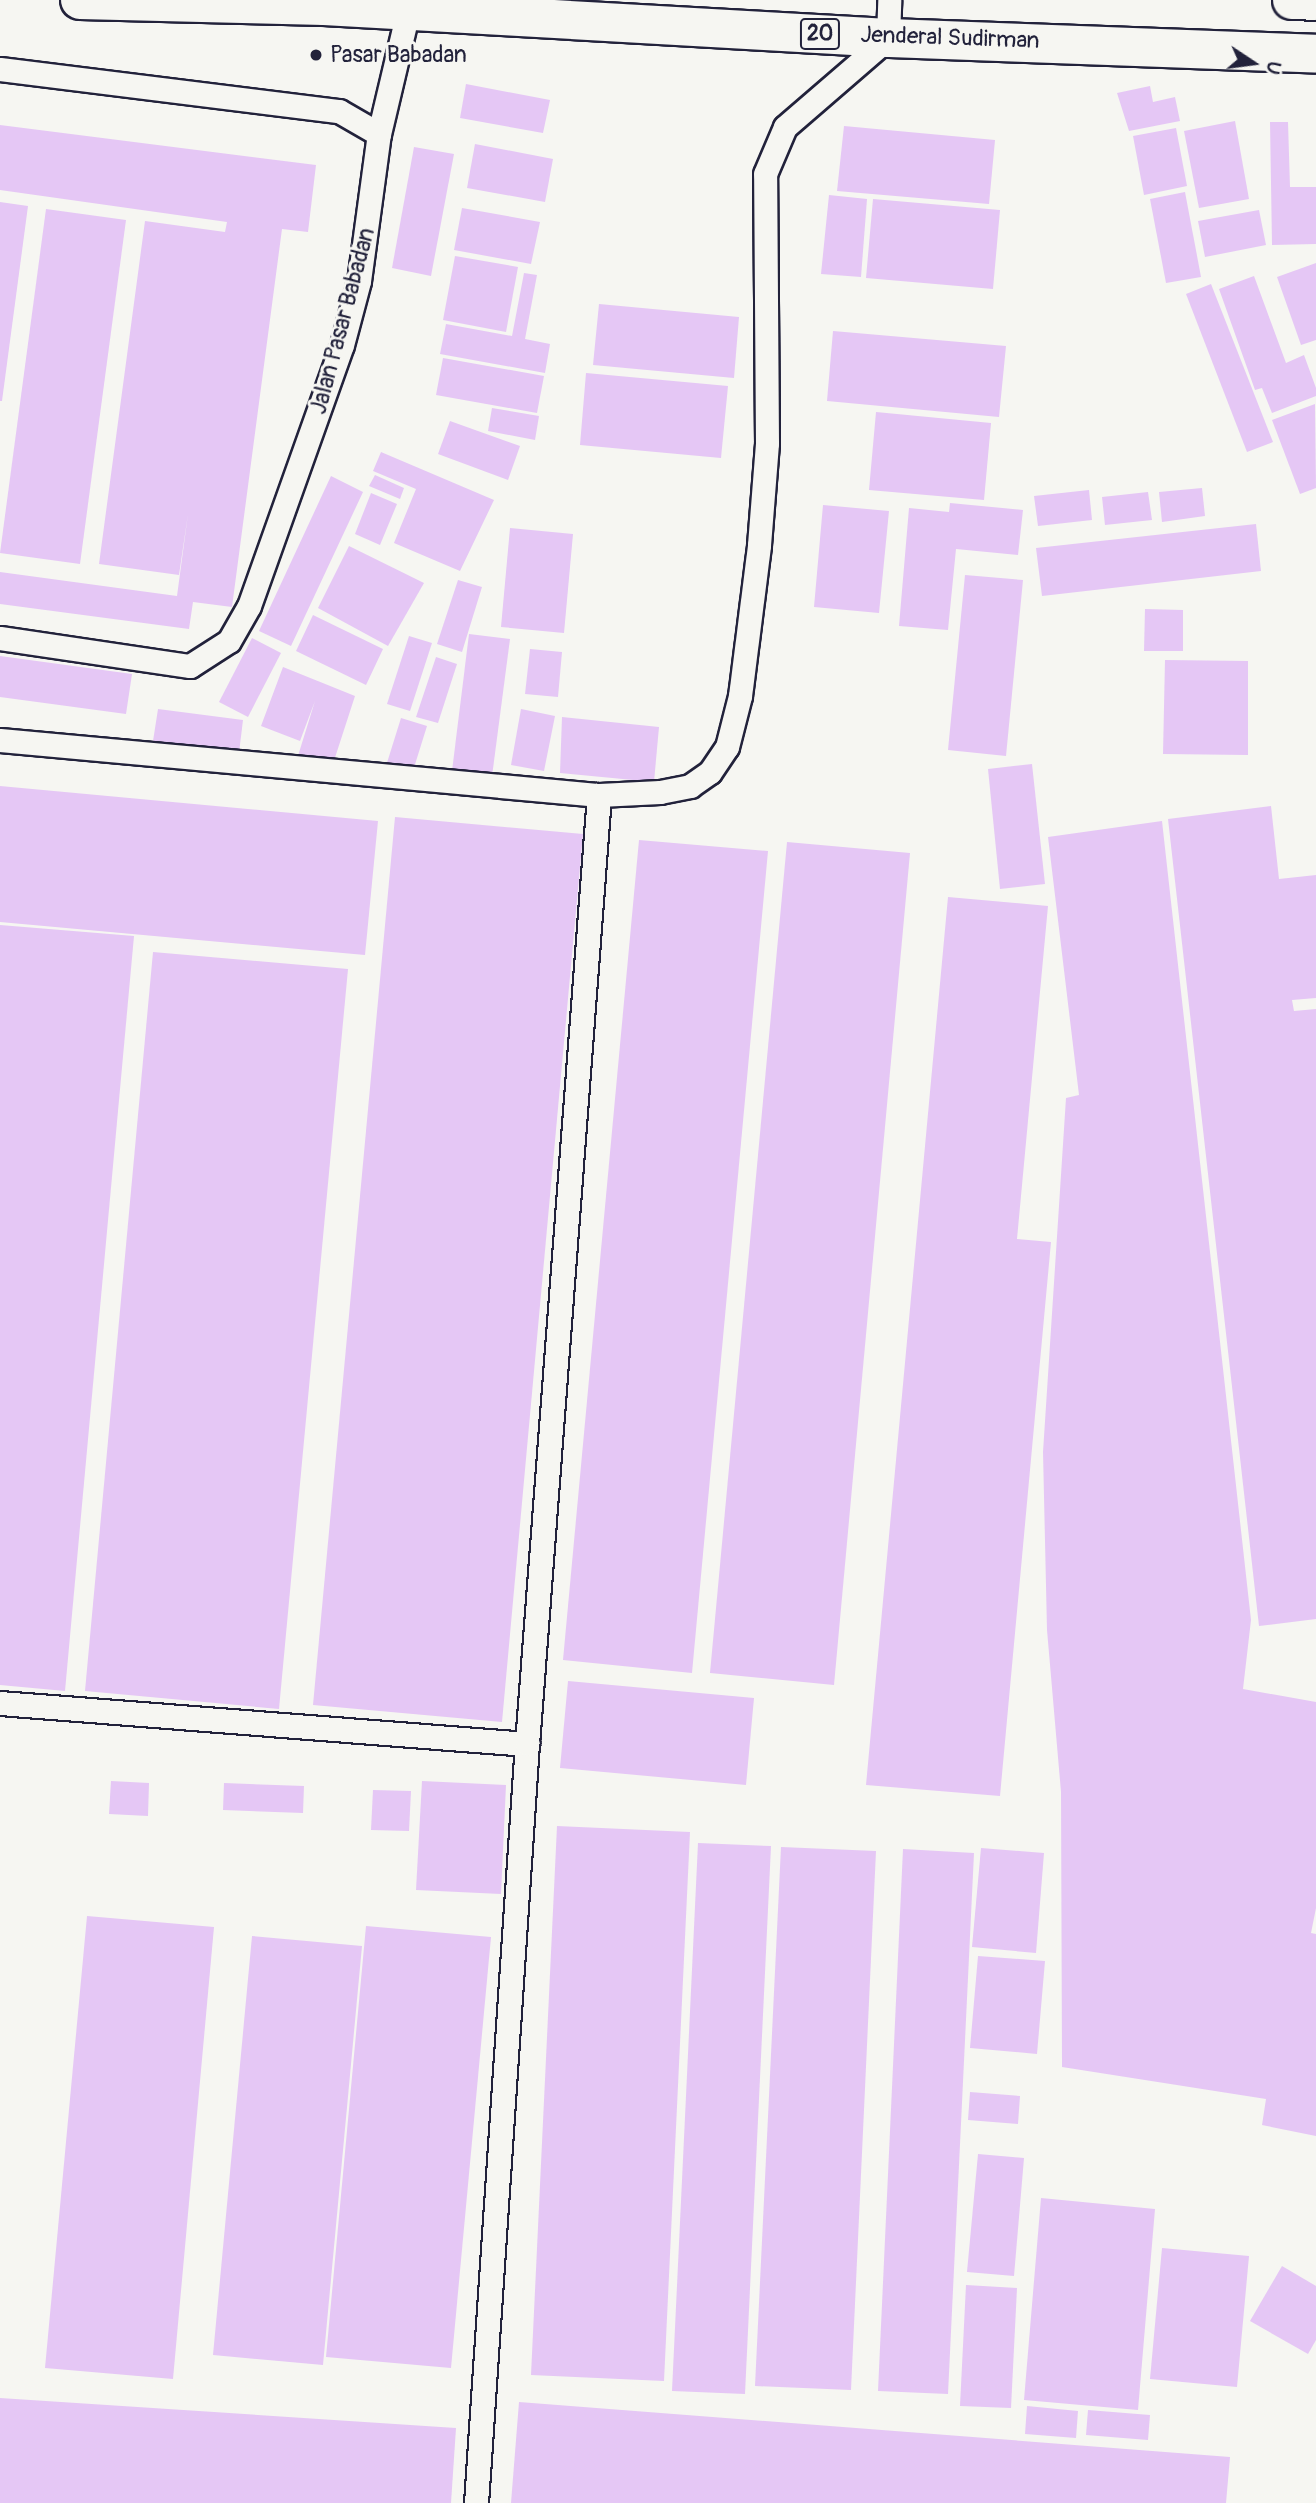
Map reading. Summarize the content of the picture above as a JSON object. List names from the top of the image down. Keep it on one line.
{"streets":{"highway":["20","Jenderal Sudirman"],"lane":["Jalan Pasar Babadan"]},"crossings":[["Jenderal Sudirman","Jalan Pasar Babadan"]],"places":["Pasar Babadan"],"north":"right"}
